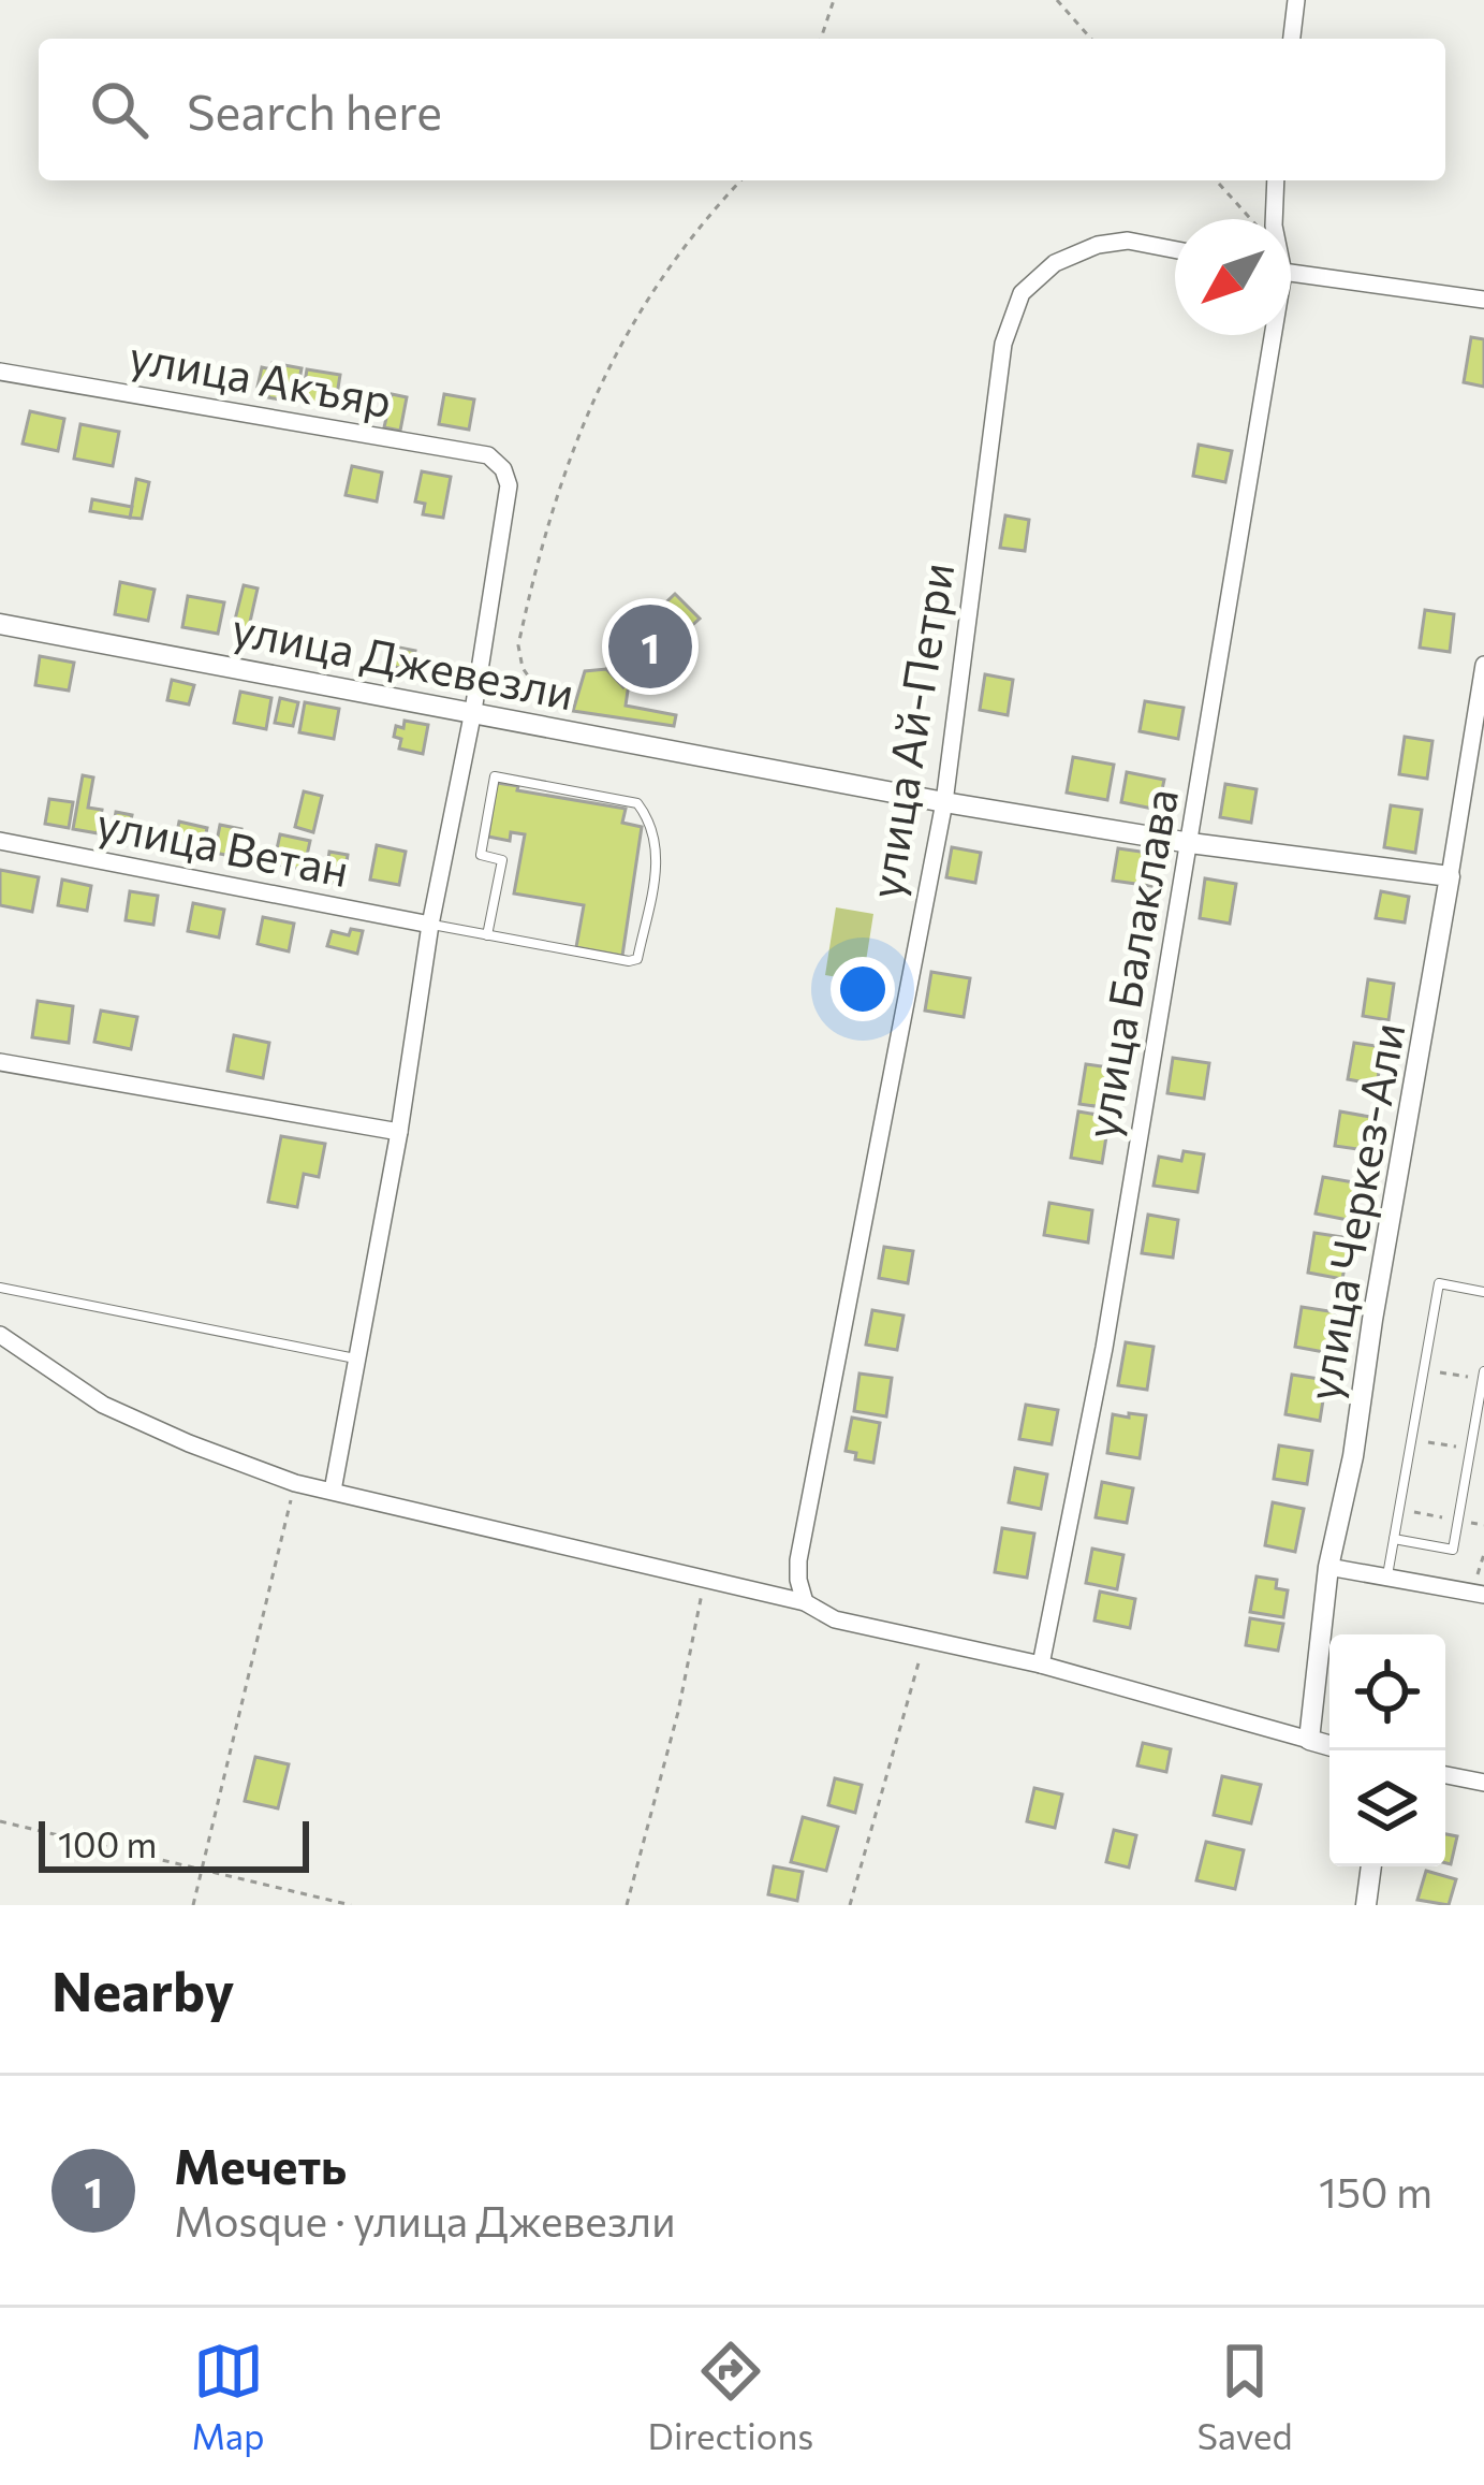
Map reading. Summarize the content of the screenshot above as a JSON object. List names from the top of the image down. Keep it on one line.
{"streets":{"street":["улица Акъяр","улица Джевезли","улица Ай-Петри","улица Ветан","улица Балаклава","улица Черкез-Али"]},"crossings":[["улица Акъяр","улица Джевезли"],["улица Джевезли","улица Ай-Петри"],["улица Джевезли","улица Балаклава"],["улица Джевезли","улица Черкез-Али"]],"scale_bar":"100 m","north":"bottom left","page":{"search":"Search here","pins":"1","scale":"100 m","heading":"Nearby","list":[{"mark":"1","name":"Мечеть","note":"Mosque · улица Джевезли","value":"150 m"}],"nav":["Map","Directions","Saved"]}}
